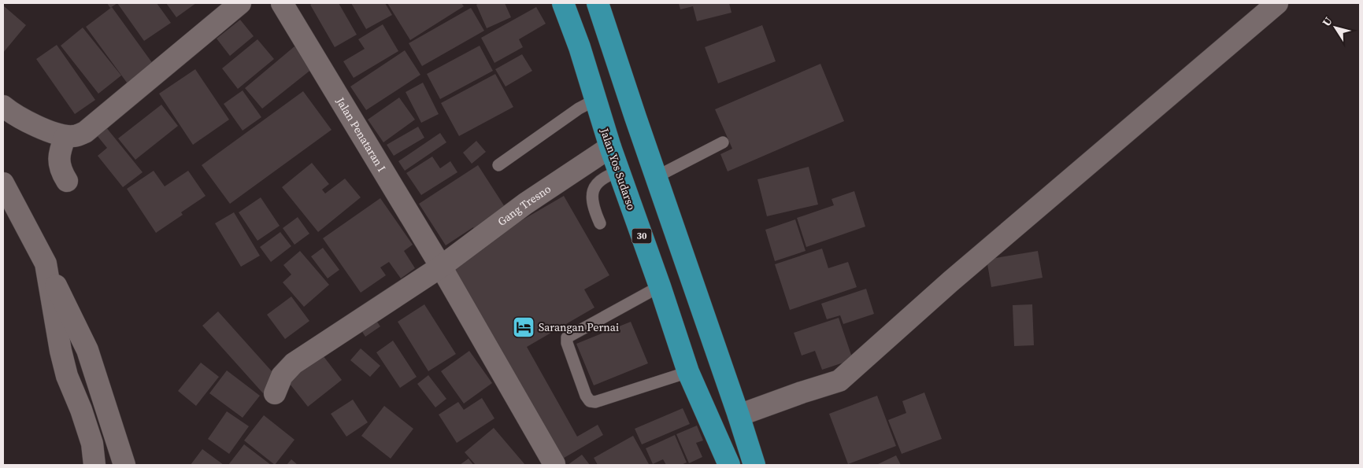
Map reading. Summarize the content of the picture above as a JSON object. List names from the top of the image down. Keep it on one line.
{"streets":{"highway":["Jalan Yos Sudarso","30"],"street":["Jalan Penataran I","Gang Tresno"]},"crossings":[["Jalan Penataran I","Gang Tresno"],["Jalan Yos Sudarso","Gang Tresno"]],"places":{"hotel":["Sarangan Pernai"]},"north":"top left"}
